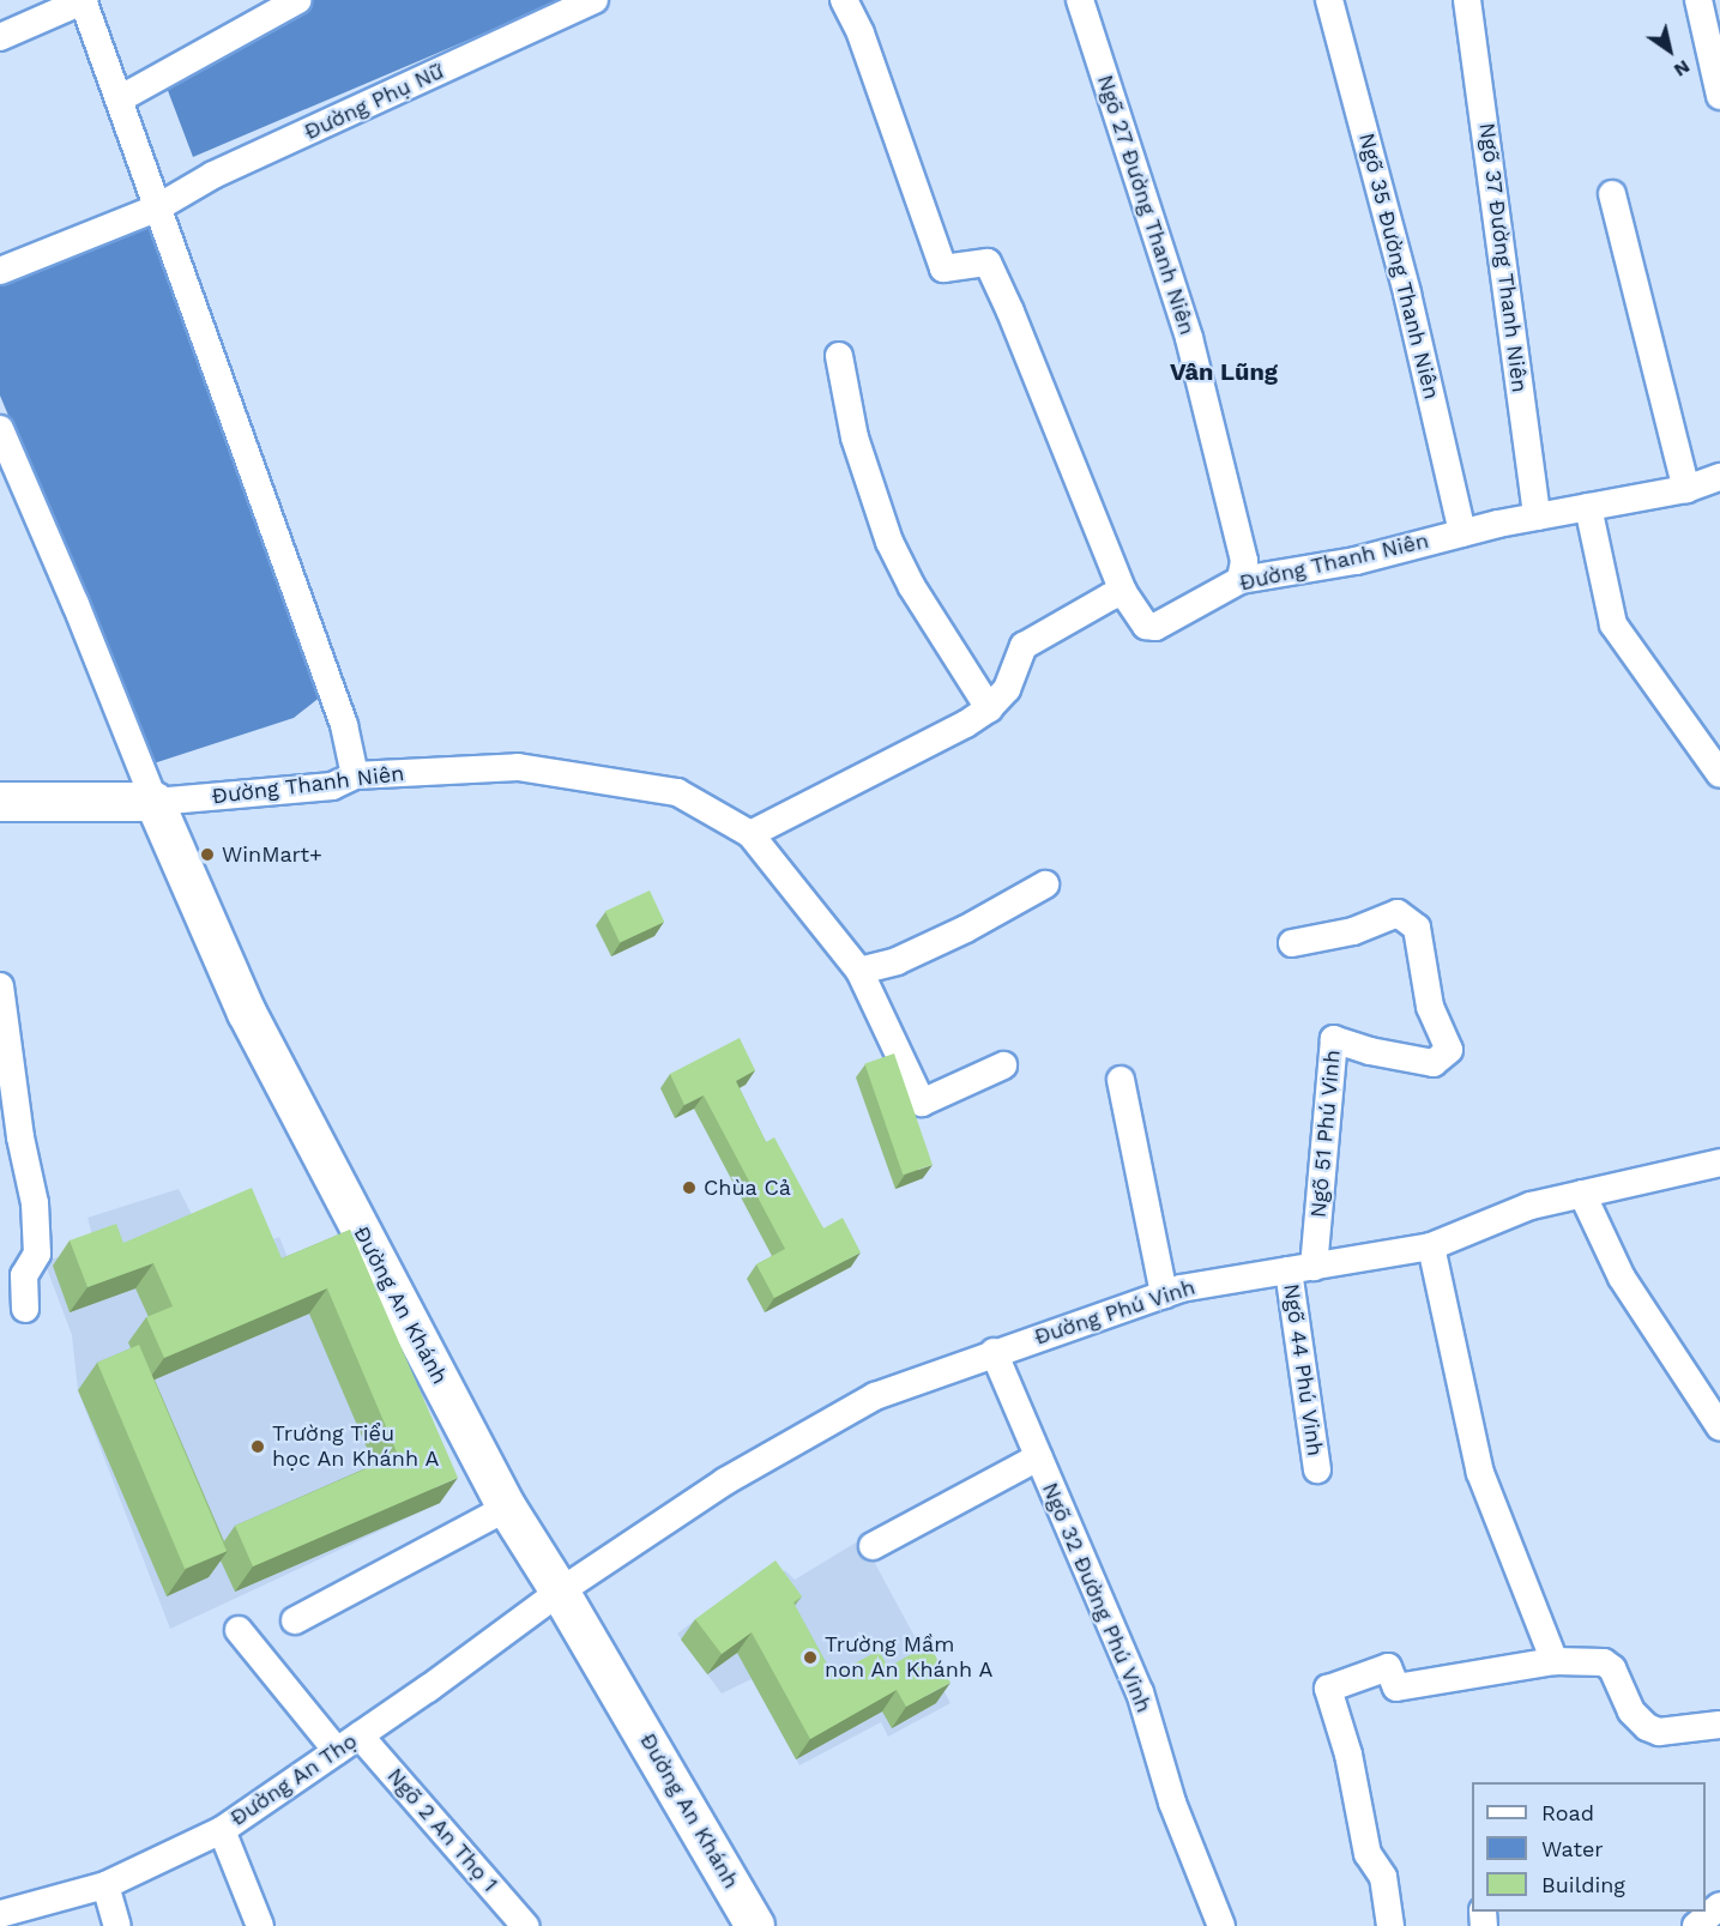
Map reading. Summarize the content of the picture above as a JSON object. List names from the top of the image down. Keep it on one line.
{"streets":{"street":["Đường Phụ Nữ","Ngõ 27 Đường Thanh Niên","Ngõ 37 Đường Thanh Niên","Ngõ 35 Đường Thanh Niên","Đường Thanh Niên","Ngõ 51 Phú Vinh","Đường An Khánh","Đường Phú Vinh","Ngõ 44 Phú Vinh","Ngõ 32 Đường Phú Vinh","Đường An Thọ","Ngõ 2 An Thọ 1"]},"crossings":[["Ngõ 27 Đường Thanh Niên","Đường Thanh Niên"],["Ngõ 37 Đường Thanh Niên","Đường Thanh Niên"],["Ngõ 35 Đường Thanh Niên","Đường Thanh Niên"],["Đường Thanh Niên","Đường An Khánh"],["Ngõ 51 Phú Vinh","Đường Phú Vinh"],["Ngõ 51 Phú Vinh","Ngõ 44 Phú Vinh"],["Đường An Khánh","Đường Phú Vinh"],["Đường An Khánh","Đường An Thọ"],["Đường Phú Vinh","Ngõ 44 Phú Vinh"],["Đường Phú Vinh","Ngõ 32 Đường Phú Vinh"],["Đường Phú Vinh","Đường An Thọ"],["Đường An Thọ","Ngõ 2 An Thọ 1"]],"districts":["Vân Lũng"],"places":["WinMart+","Chùa Cả","Trường Tiểu học An Khánh A","Trường Mầm non An Khánh A"],"legend":["Road","Water","Building"],"north":"bottom right"}
